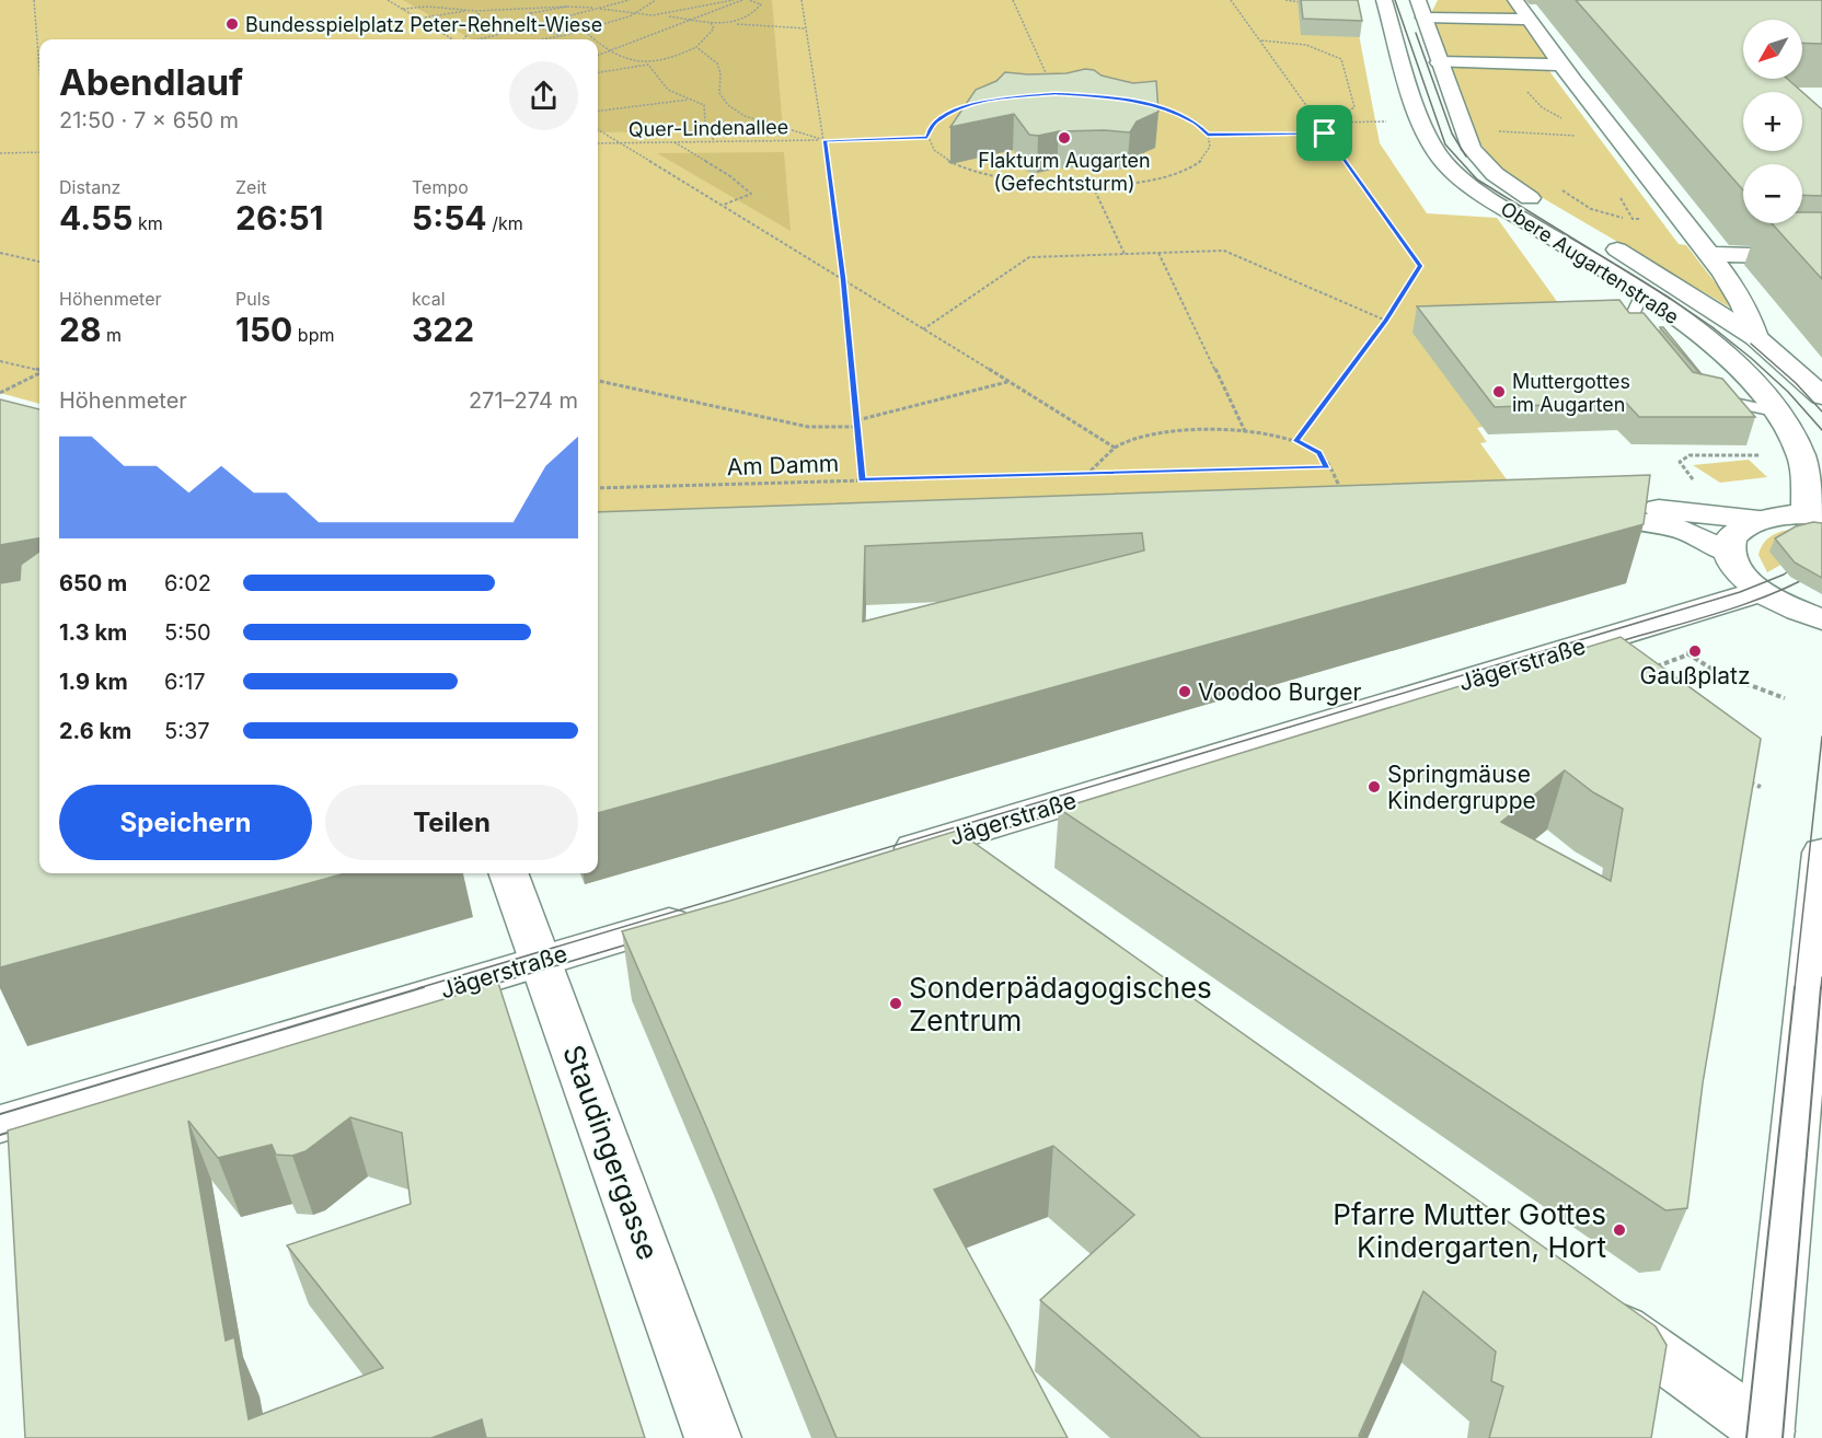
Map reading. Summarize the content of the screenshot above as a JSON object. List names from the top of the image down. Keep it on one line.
{"streets":{"street":["Obere Augartenstraße","Jägerstraße","Staudingergasse"],"path":["Quer-Lindenallee","Am Damm"]},"crossings":[["Jägerstraße","Staudingergasse"]],"places":["Bundesspielplatz Peter-Rehnelt-Wiese","Flakturm Augarten (Gefechtsturm)","Muttergottes im Augarten","Gaußplatz","Voodoo Burger","Springmäuse Kindergruppe","Sonderpädagogisches Zentrum","Pfarre Mutter Gottes Kindergarten, Hort"],"north":"bottom left","page":{"map_buttons":["+","−"],"heading":["Abendlauf","21:50 · 7 × 650 m"],"stats":[["Distanz","4.55 km"],["Zeit","26:51"],["Tempo","5:54 /km"],["Höhenmeter","28 m"],["Puls","150 bpm"],["kcal","322"]],"chart":["Höhenmeter","271–274 m"],"list":[{"name":"650 m","note":"6:02"},{"name":"1.3 km","note":"5:50"},{"name":"1.9 km","note":"6:17"},{"name":"2.6 km","note":"5:37"}],"buttons":["Speichern","Teilen"]}}
